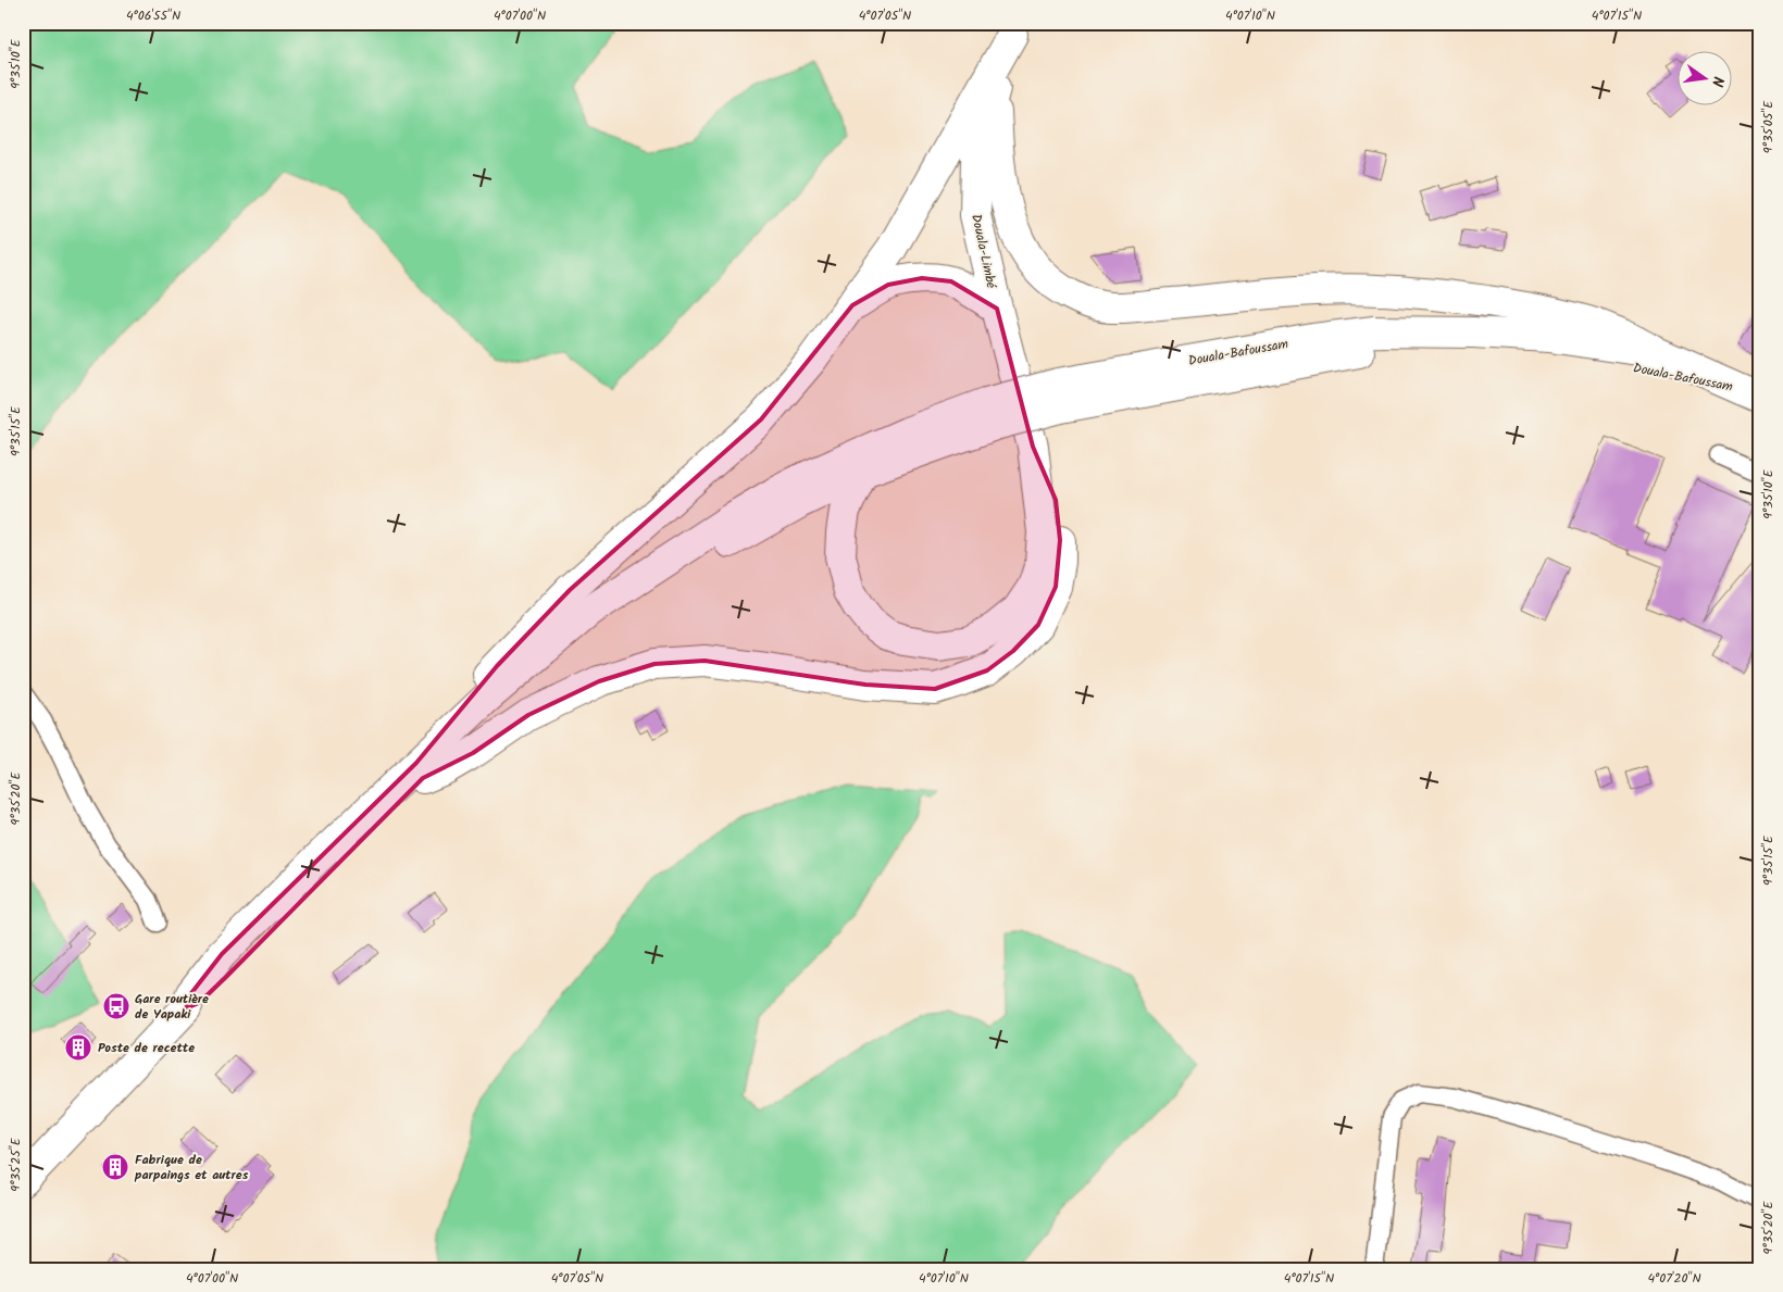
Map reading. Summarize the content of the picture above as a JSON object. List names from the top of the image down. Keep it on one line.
{"streets":{"highway":["Douala-Limbé","Douala-Bafoussam"]},"places":{"bus stop":["Gare routière de Yapaki"],"building":["Poste de recette","Fabrique de parpaings et autres"]},"north":"right","coordinates":["4°06'55\"N","4°07'00\"N","4°07'05\"N","4°07'10\"N","4°07'15\"N","9°35'10\"E","9°35'05\"E","9°35'15\"E","9°35'20\"E","9°35'25\"E","4°07'20\"N"]}
